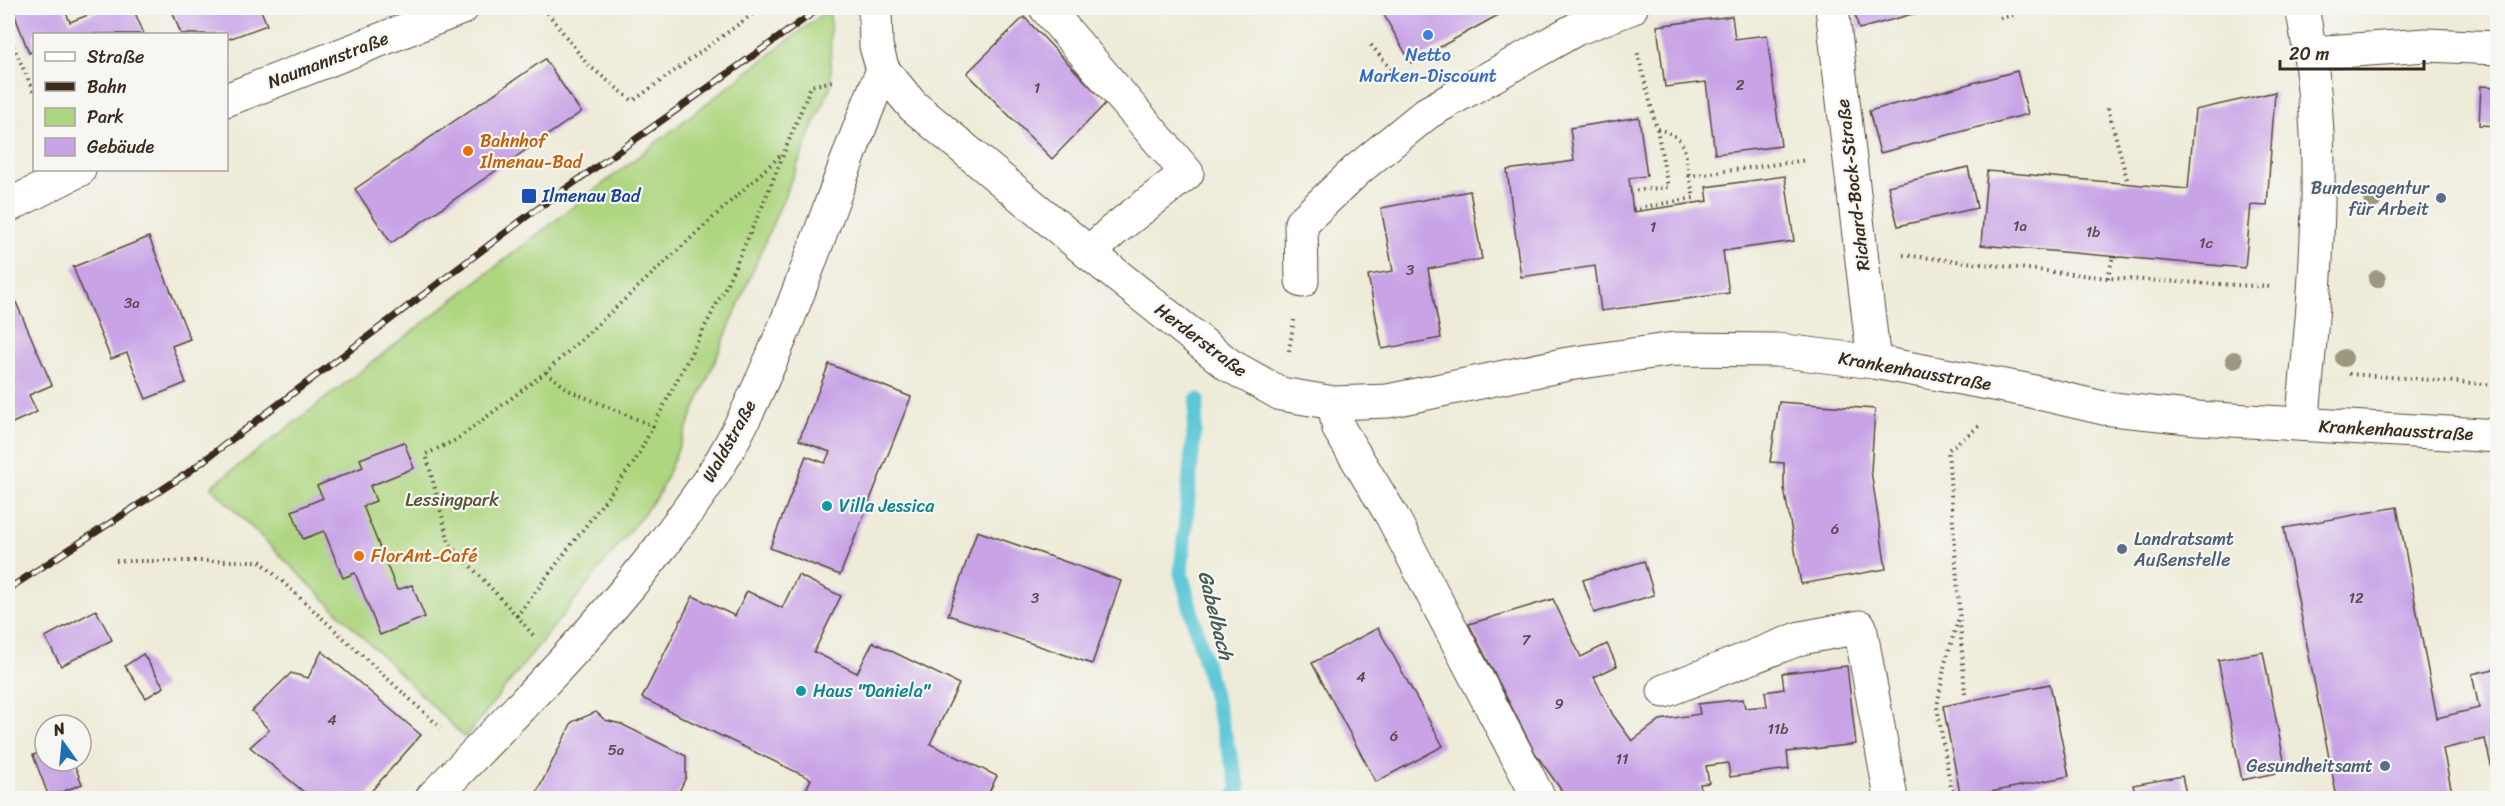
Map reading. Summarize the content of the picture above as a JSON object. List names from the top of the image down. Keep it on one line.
{"streets":{"street":["Naumannstraße","Richard-Bock-Straße","Herderstraße","Krankenhausstraße","Waldstraße"]},"crossings":[["Richard-Bock-Straße","Krankenhausstraße"],["Herderstraße","Krankenhausstraße"],["Herderstraße","Waldstraße"]],"water":["Gabelbach"],"parks":["Lessingpark"],"places":{"other":["Netto Marken-Discount","Bahnhof Ilmenau-Bad","Bundesagentur für Arbeit","Villa Jessica","Landratsamt Außenstelle","FlorAnt-Café","Haus \"Daniela\"","Gesundheitsamt"],"transit":["Ilmenau Bad"]},"house_numbers":["2","1","1a","1","1b","1c","3","3a","6","3","12","7","4","9","4","11b","6","5a","11"],"legend":["Straße","Bahn","Park","Gebäude"],"scale_bar":"20 m","north":"top"}
